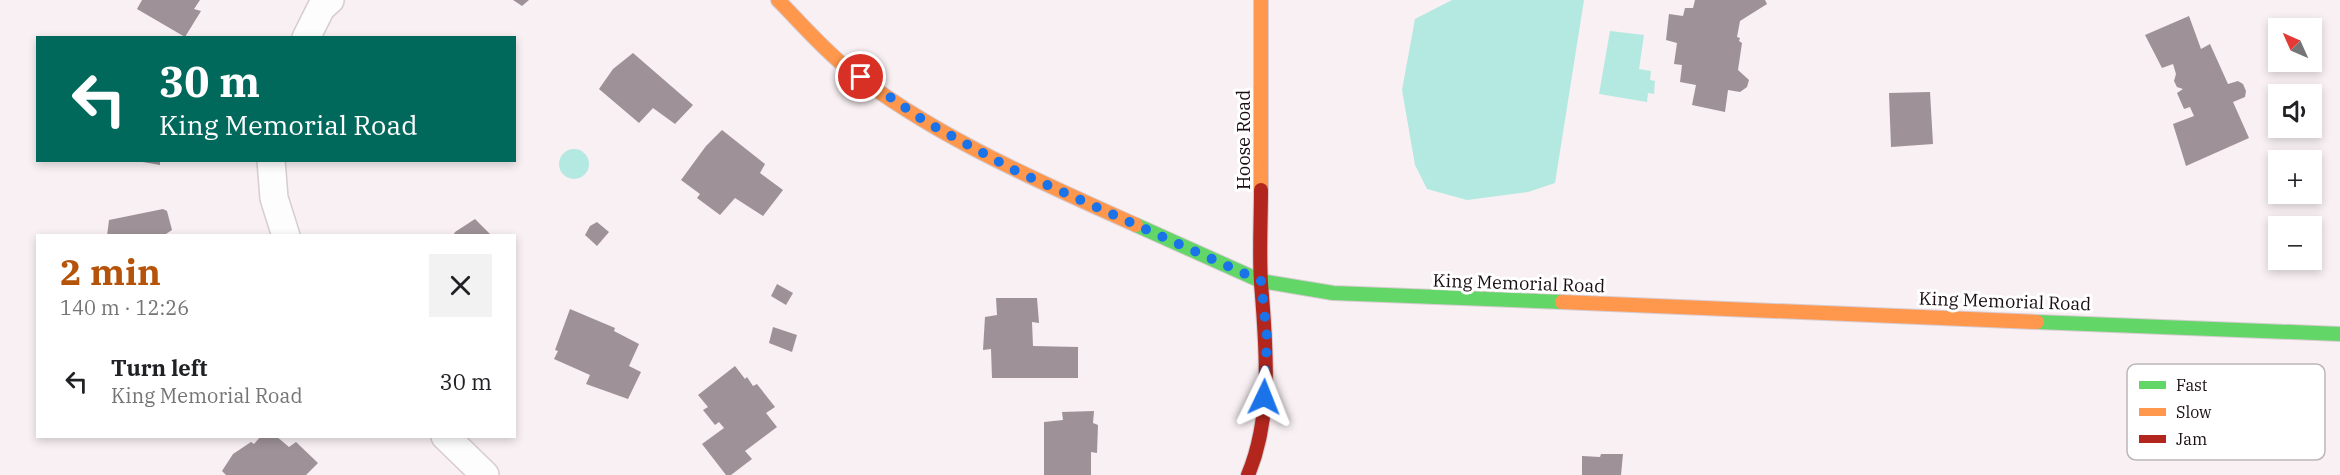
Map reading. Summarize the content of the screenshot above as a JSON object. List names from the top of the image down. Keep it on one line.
{"streets":{"street":["Hoose Road","King Memorial Road"]},"crossings":[["Hoose Road","King Memorial Road"]],"legend":["Fast","Slow","Jam"],"north":"top left","page":{"map_buttons":["+","−"],"turn":["30 m","King Memorial Road"],"heading":["2 min","140 m · 12:26"],"list":[{"name":"Turn left","note":"King Memorial Road","value":"30 m"}]}}
